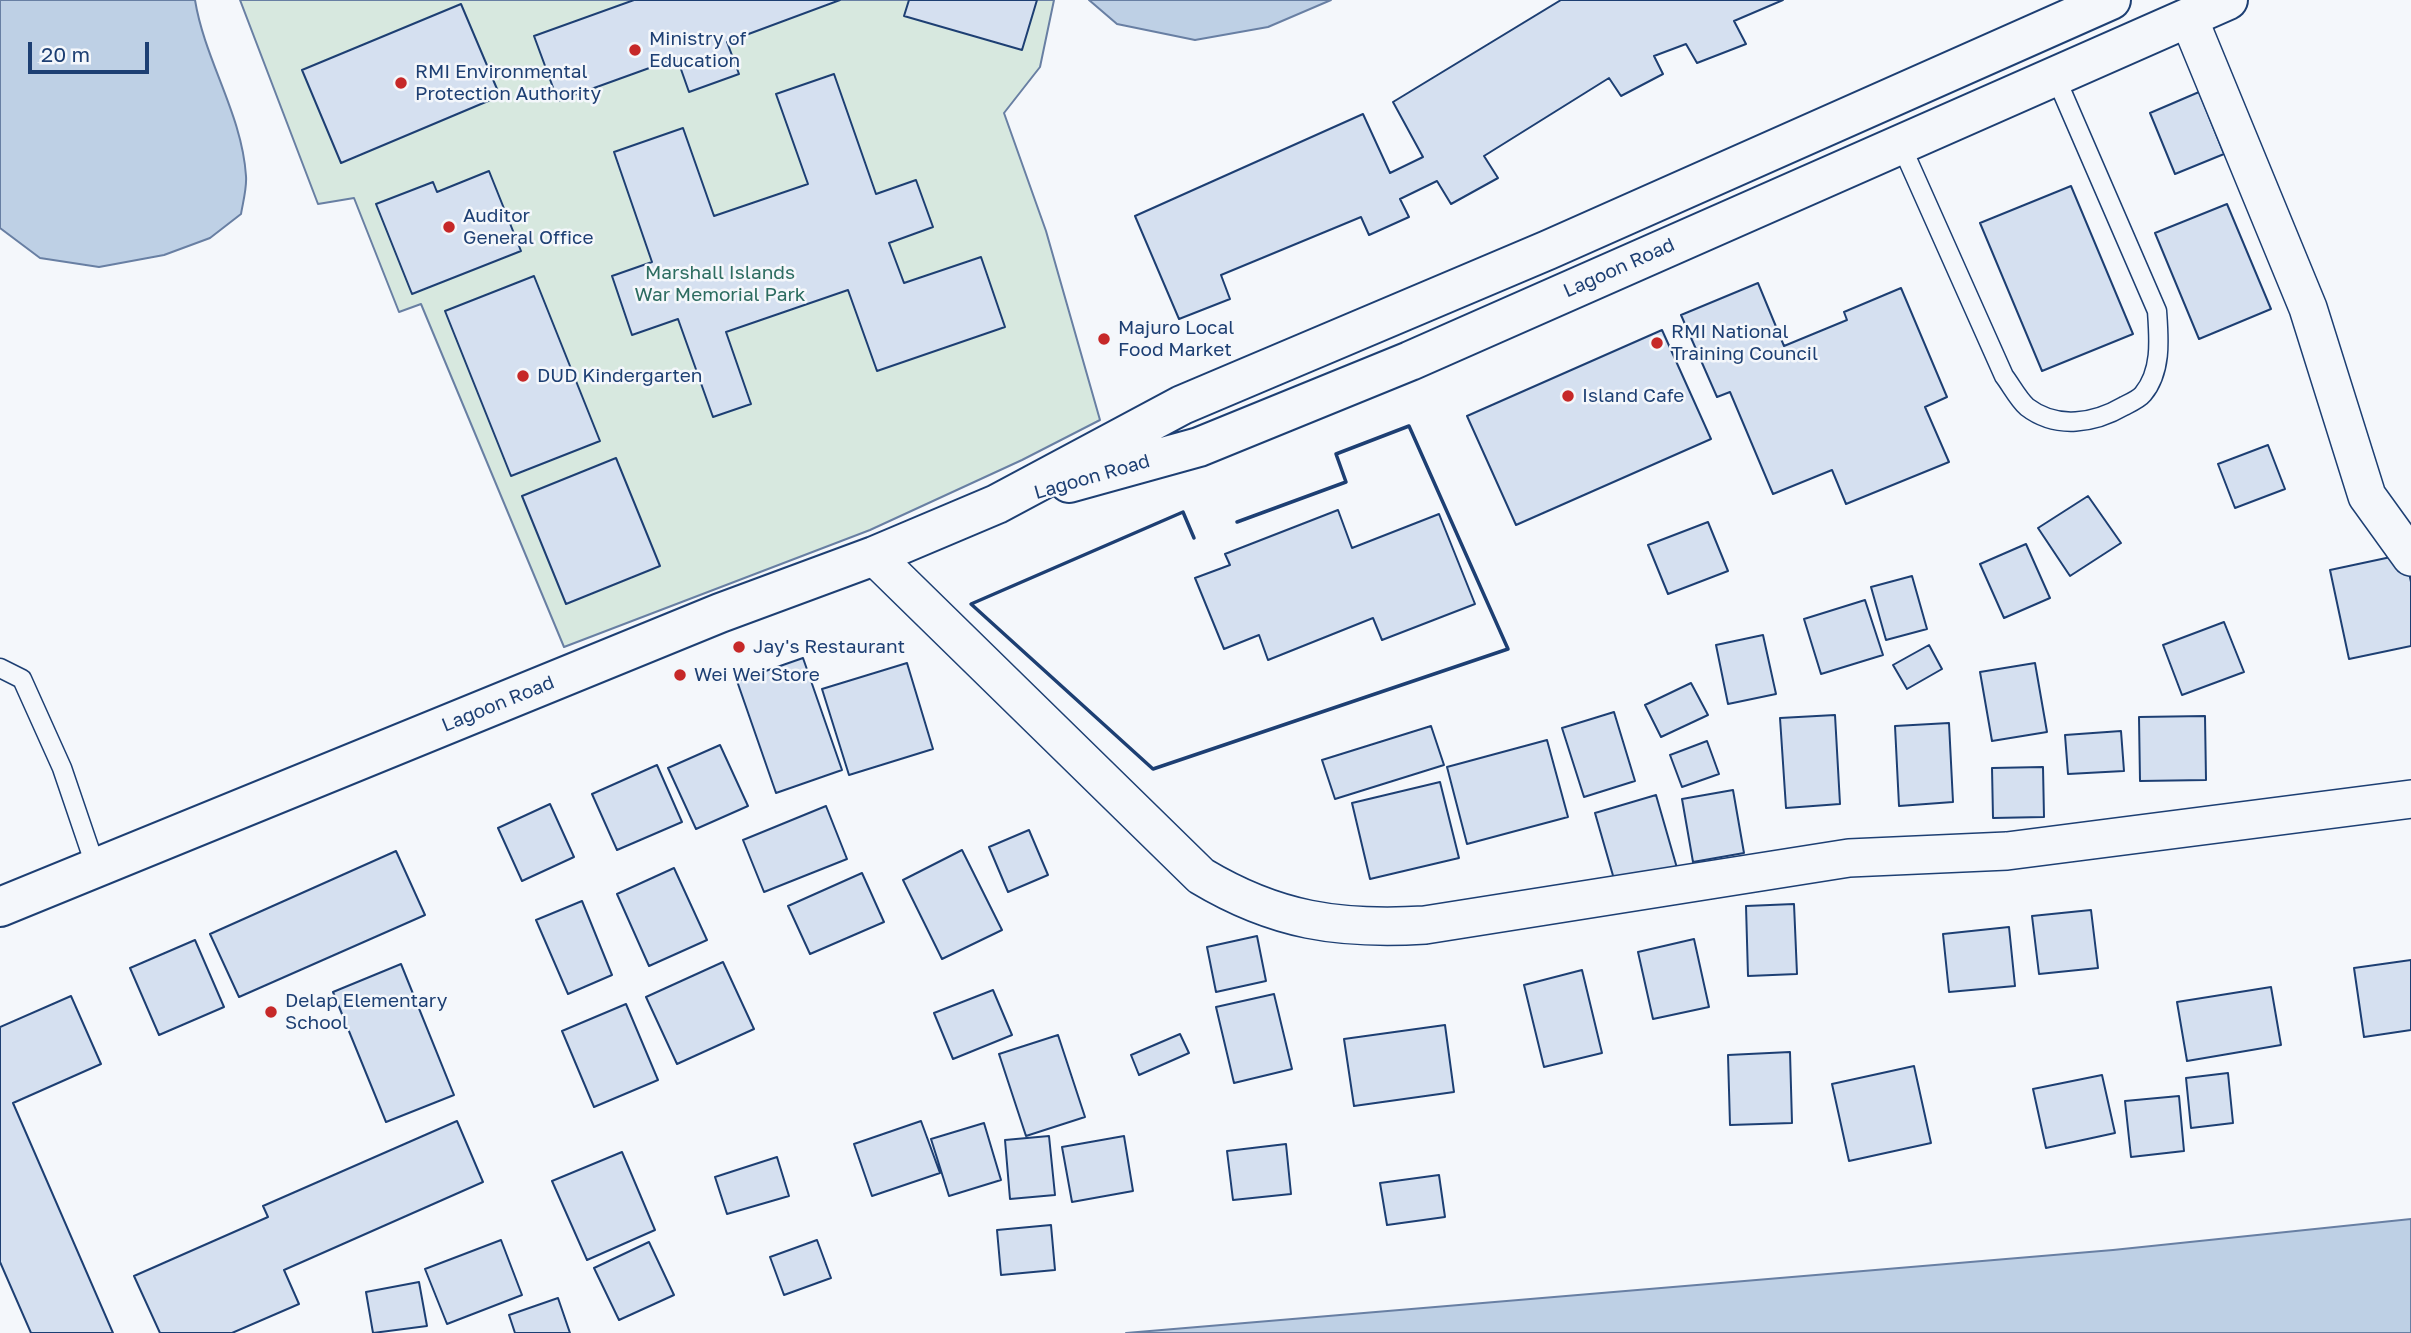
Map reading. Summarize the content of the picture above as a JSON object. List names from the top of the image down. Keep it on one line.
{"streets":{"main road":["Lagoon Road"]},"parks":["Marshall Islands War Memorial Park"],"places":["Ministry of Education","RMI Environmental Protection Authority","Auditor General Office","Majuro Local Food Market","RMI National Training Council","DUD Kindergarten","Island Cafe","Jay's Restaurant","Wei Wei Store","Delap Elementary School"],"scale_bar":"20 m"}
